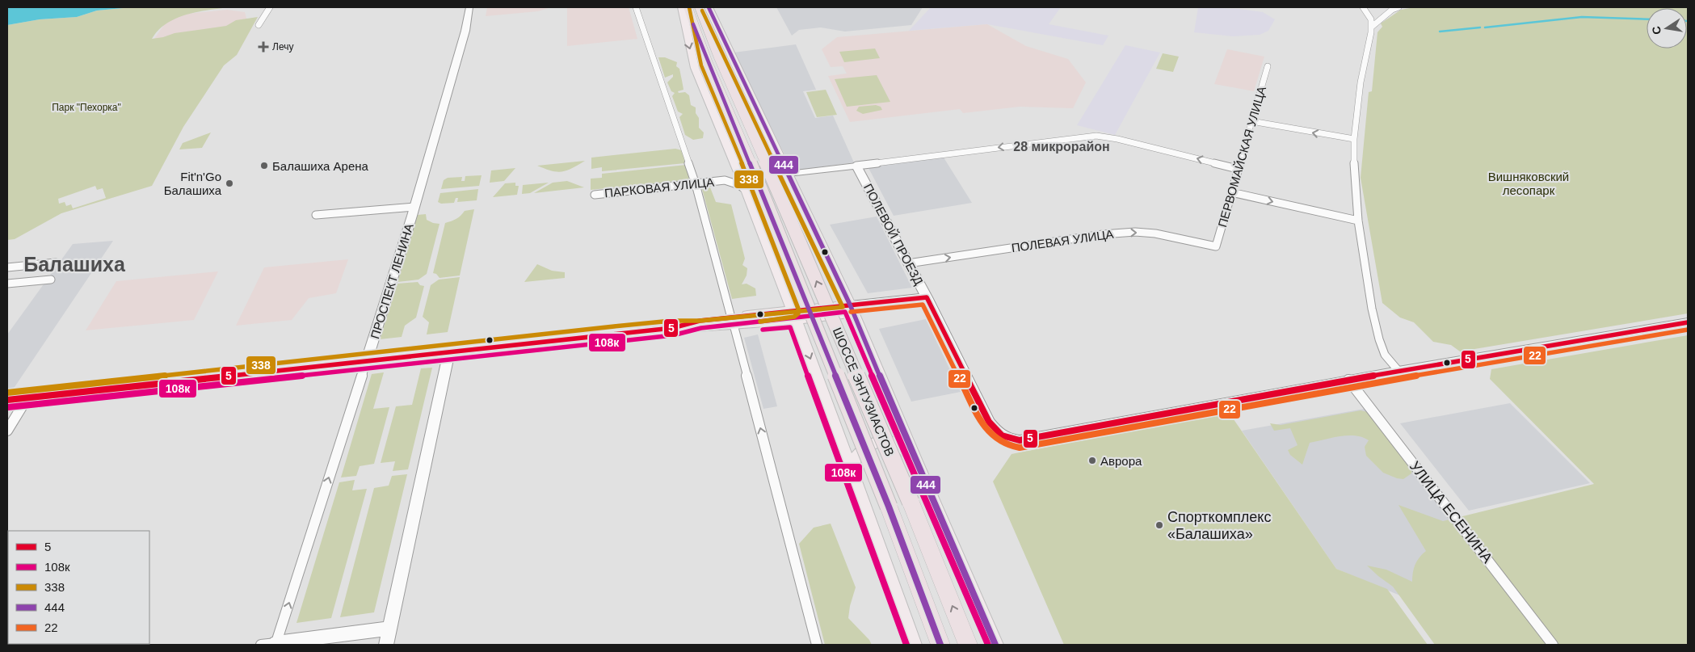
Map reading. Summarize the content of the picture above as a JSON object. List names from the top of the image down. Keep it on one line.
{"streets":{"highway":["ШОССЕ ЭНТУЗИАСТОВ"],"main road":["ПОЛЕВОЙ ПРОЕЗД","ПРОСПЕКТ ЛЕНИНА"],"street":["ПЕРВОМАЙСКАЯ УЛИЦА","ПАРКОВАЯ УЛИЦА","ПОЛЕВАЯ УЛИЦА","УЛИЦА ЕСЕНИНА"]},"crossings":[["ПЕРВОМАЙСКАЯ УЛИЦА","ПОЛЕВАЯ УЛИЦА"],["ПОЛЕВОЙ ПРОЕЗД","ПОЛЕВАЯ УЛИЦА"],["ПОЛЕВОЙ ПРОЕЗД","УЛИЦА ЕСЕНИНА"]],"one_way":["ПОЛЕВАЯ УЛИЦА","ПРОСПЕКТ ЛЕНИНА"],"districts":["28 микрорайон","Балашиха"],"parks":["Парк \"Пехорка\"","Вишняковский лесопарк"],"places":{"health":["Лечу"],"other":["Балашиха Арена","Fit'n'Go Балашиха","Аврора","Спорткомплекс «Балашиха»"]},"lines":["transit line 338","transit line 444","transit line 5","transit line 22","transit line 108к"],"legend":["5","108к","338","444","22"],"north":"left"}
